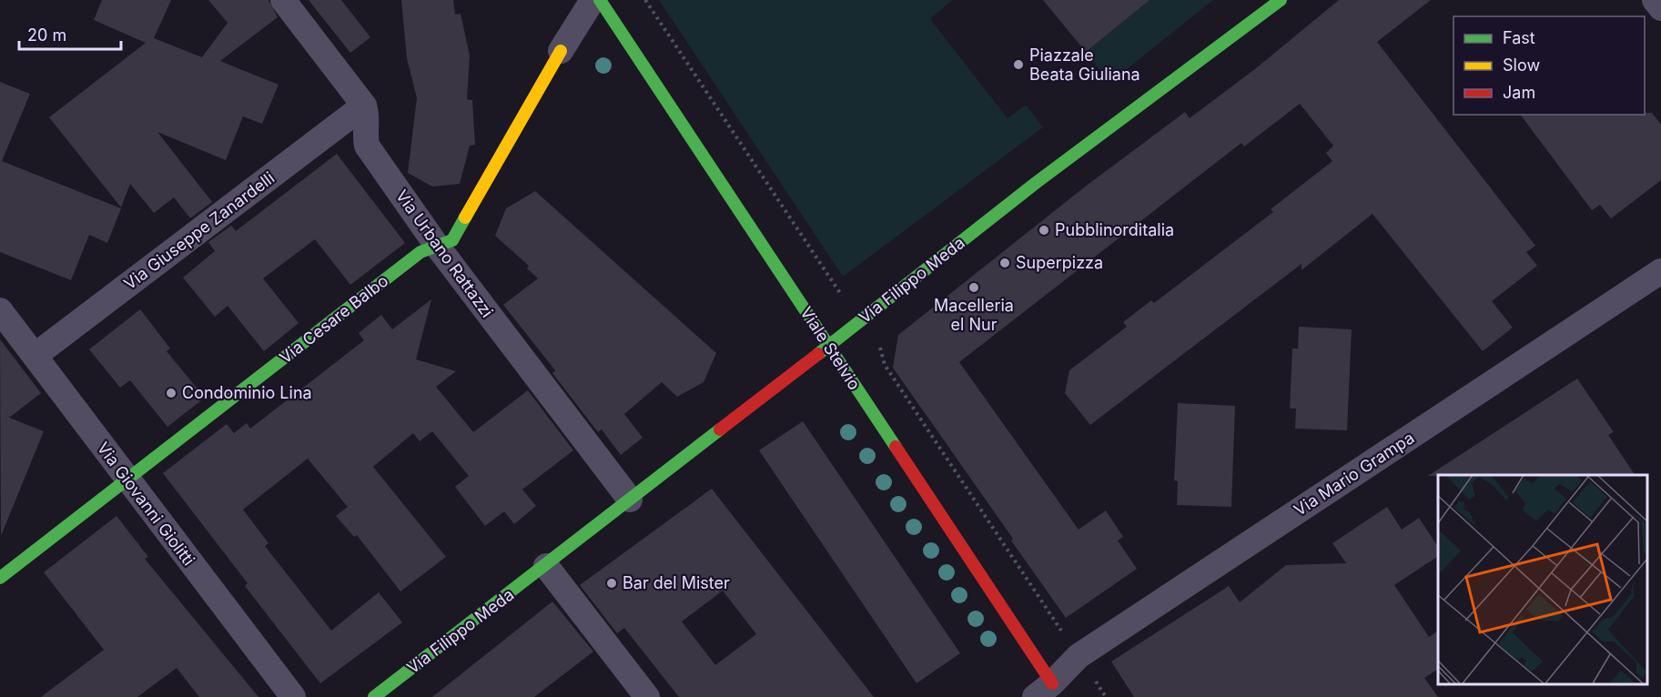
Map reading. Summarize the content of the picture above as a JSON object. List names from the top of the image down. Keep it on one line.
{"streets":{"street":["Via Giuseppe Zanardelli","Via Urbano Rattazzi","Via Filippo Meda","Via Cesare Balbo","Viale Stelvio","Via Mario Grampa","Via Giovanni Giolitti"]},"crossings":[["Via Giuseppe Zanardelli","Via Urbano Rattazzi"],["Via Giuseppe Zanardelli","Via Giovanni Giolitti"],["Via Urbano Rattazzi","Via Filippo Meda"],["Via Urbano Rattazzi","Via Cesare Balbo"],["Via Filippo Meda","Viale Stelvio"],["Via Cesare Balbo","Via Giovanni Giolitti"],["Viale Stelvio","Via Mario Grampa"]],"places":["Piazzale Beata Giuliana","Pubblinorditalia","Superpizza","Macelleria el Nur","Condominio Lina","Bar del Mister"],"legend":["Fast","Slow","Jam"],"scale_bar":"20 m"}
